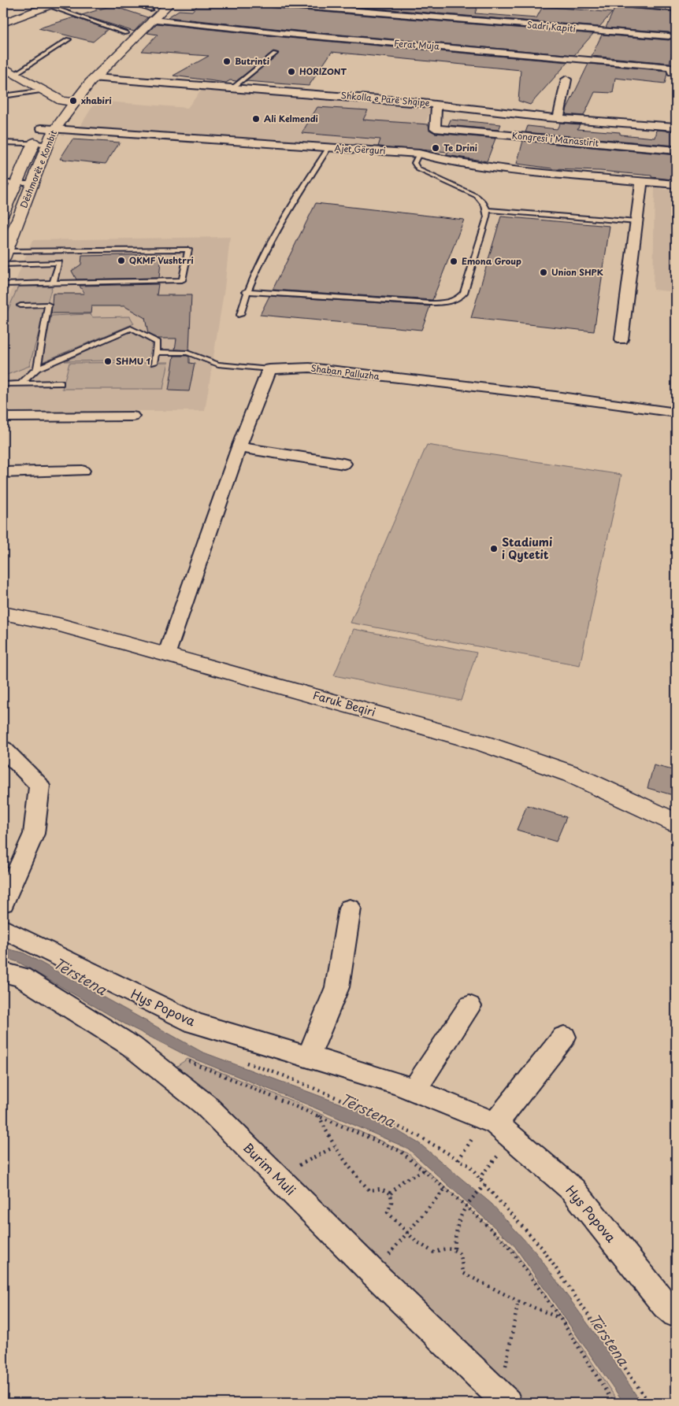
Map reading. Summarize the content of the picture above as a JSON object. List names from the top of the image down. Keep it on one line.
{"streets":{"street":["Sadri Kapiti","Ferat Muja","Shkolla e Parë Shqipe","Kongresi i Manastirit","Ajet Gërguri","Dëshmorët e Kombit","Shaban Palluzha","Faruk Beqiri","Hys Popova","Burim Muli"]},"crossings":[["Ferat Muja","Dëshmorët e Kombit"],["Shkolla e Parë Shqipe","Kongresi i Manastirit"],["Shkolla e Parë Shqipe","Dëshmorët e Kombit"],["Ajet Gërguri","Dëshmorët e Kombit"]],"water":["Tërstena"],"places":["Butrinti","HORIZONT","xhabiri","Ali Kelmendi","Te Drini","QKMF Vushtrri","Emona Group","Union SHPK","SHMU 1","Stadiumi i Qytetit"]}
